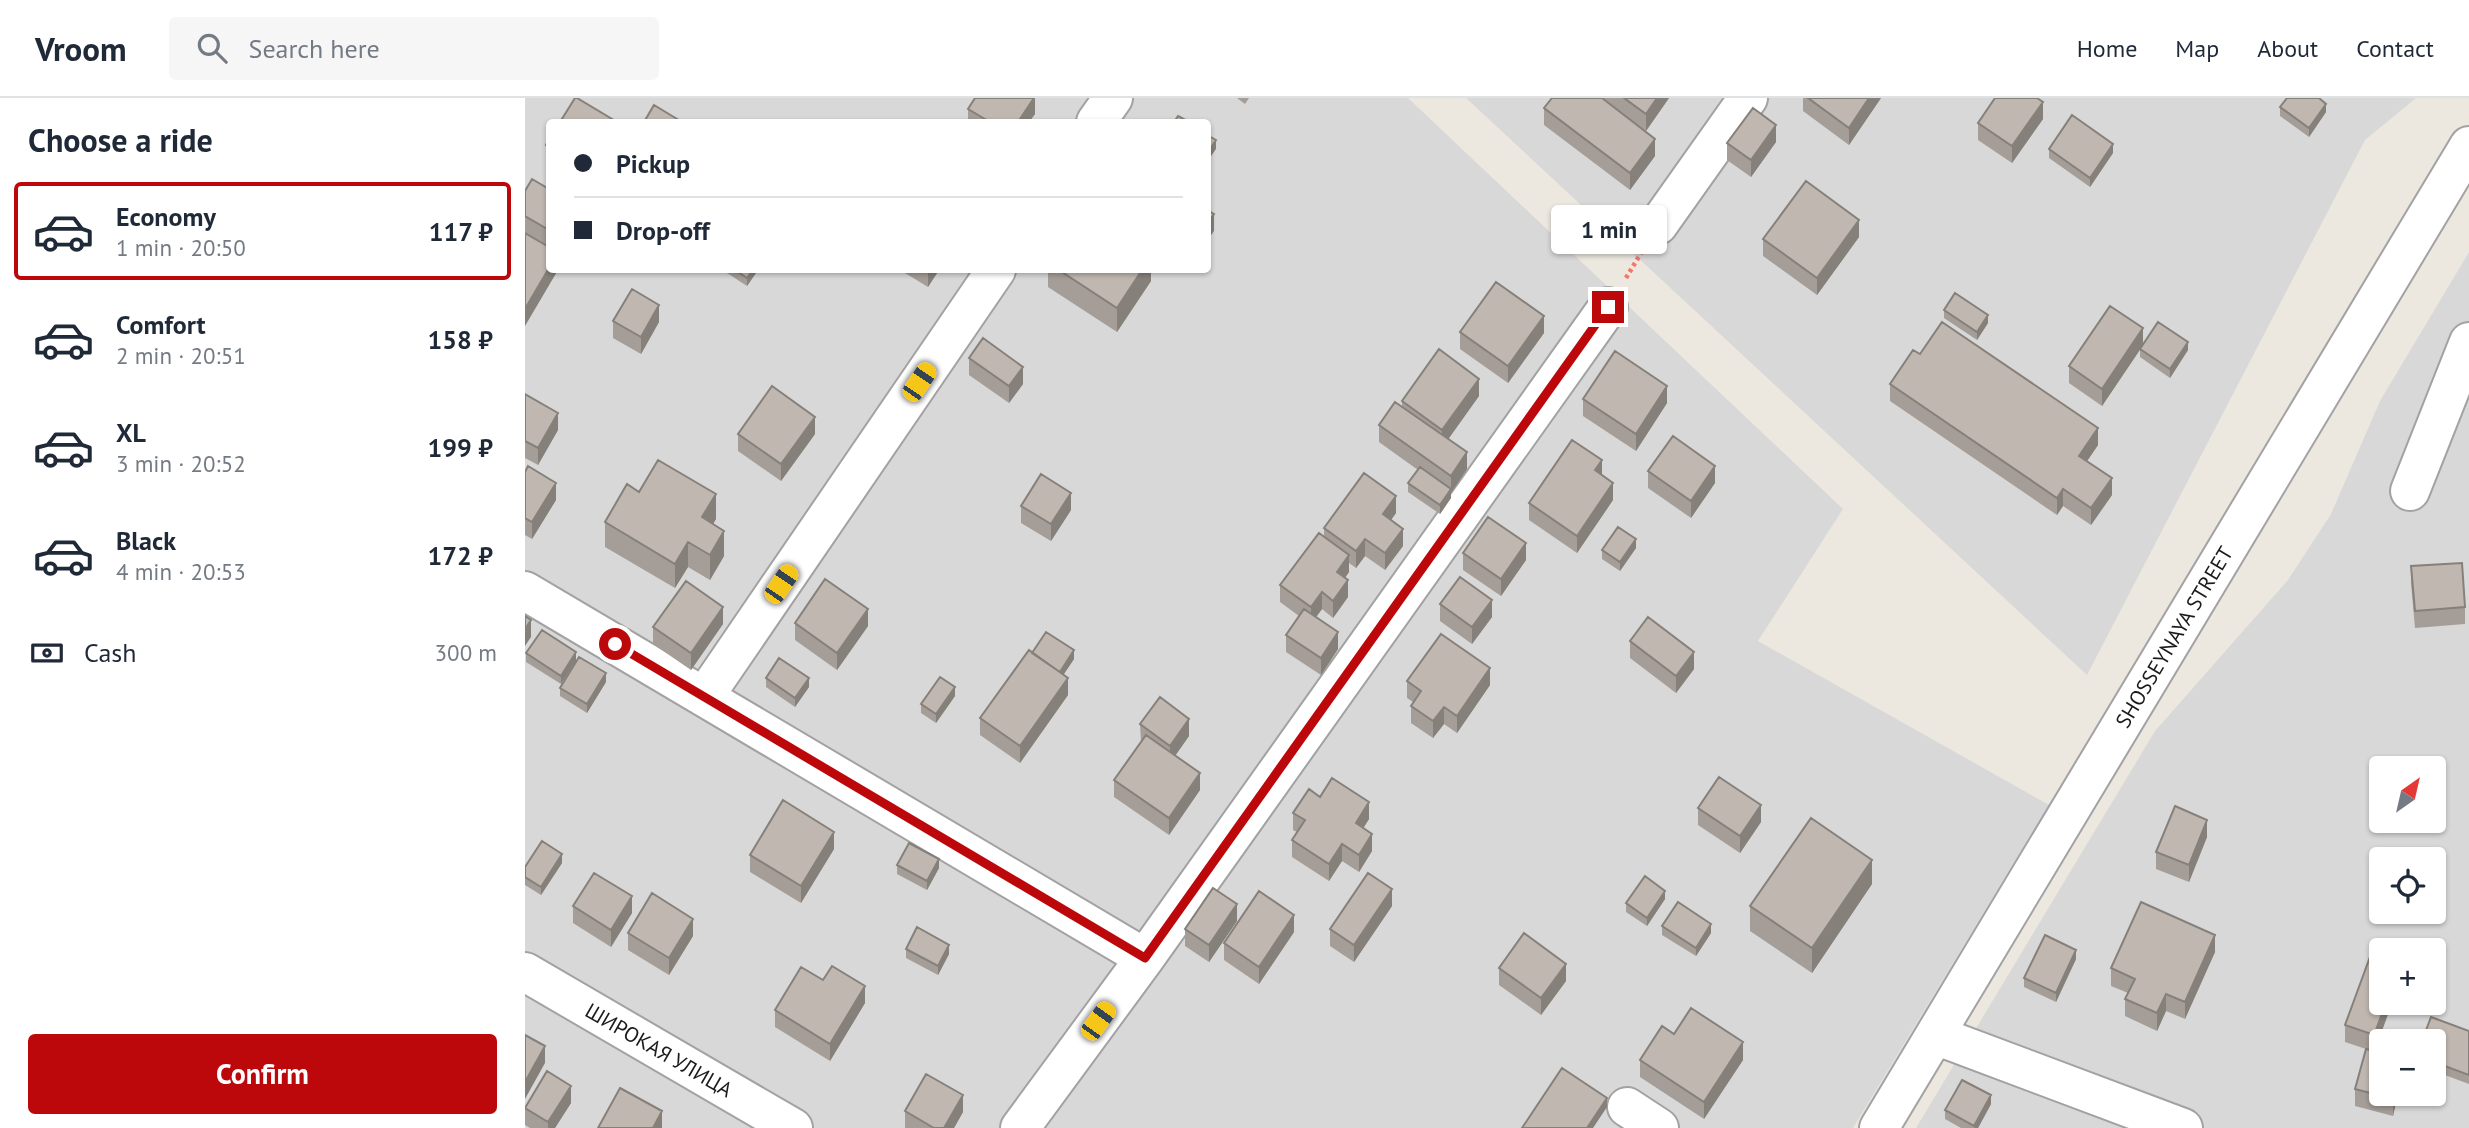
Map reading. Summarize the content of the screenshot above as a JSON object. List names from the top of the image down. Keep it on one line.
{"streets":{"street":["SHOSSEYNAYA STREET","ШИРОКАЯ УЛИЦА"]},"north":"top right","page":{"header":"Vroom","search":"Search here","nav":["Home","Map","About","Contact"],"heading":"Choose a ride","banner":["Pickup","Drop-off"],"list":[{"name":"Economy","note":"1 min · 20:50","value":"117 ₽"},{"name":"Comfort","note":"2 min · 20:51","value":"158 ₽"},{"name":"XL","note":"3 min · 20:52","value":"199 ₽"},{"name":"Black","note":"4 min · 20:53","value":"172 ₽"}],"bubble":"1 min","pay":["Cash","300 m"],"map_buttons":["+","−"],"buttons":"Confirm"}}
